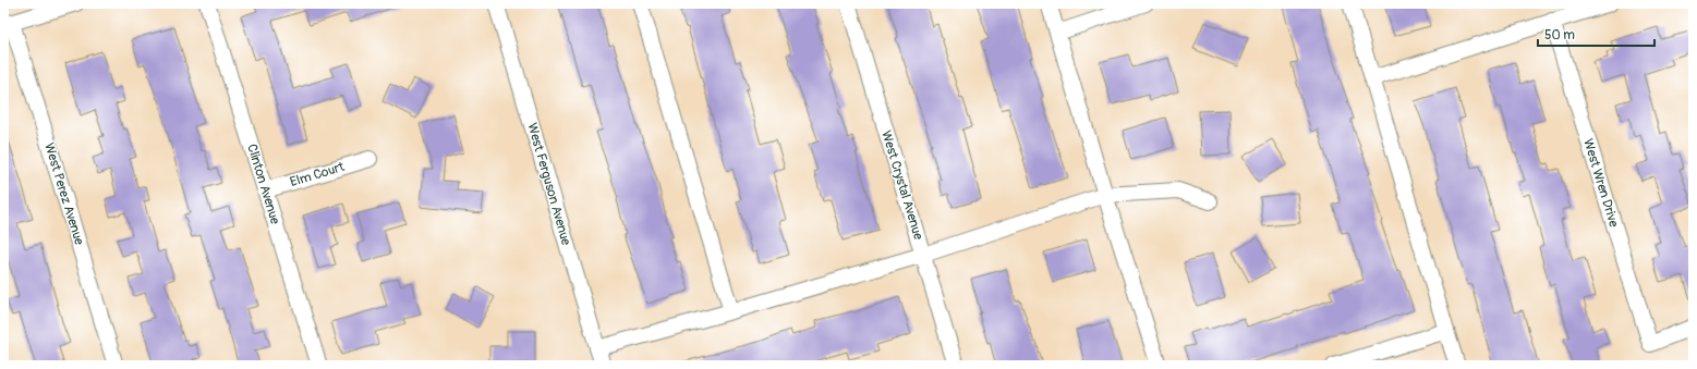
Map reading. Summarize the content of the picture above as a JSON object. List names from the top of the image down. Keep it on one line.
{"streets":{"street":["Elm Court","West Wren Drive","Clinton Avenue","West Ferguson Avenue","West Crystal Avenue","West Perez Avenue"]},"crossings":[["Elm Court","Clinton Avenue"]],"scale_bar":"50 m"}
